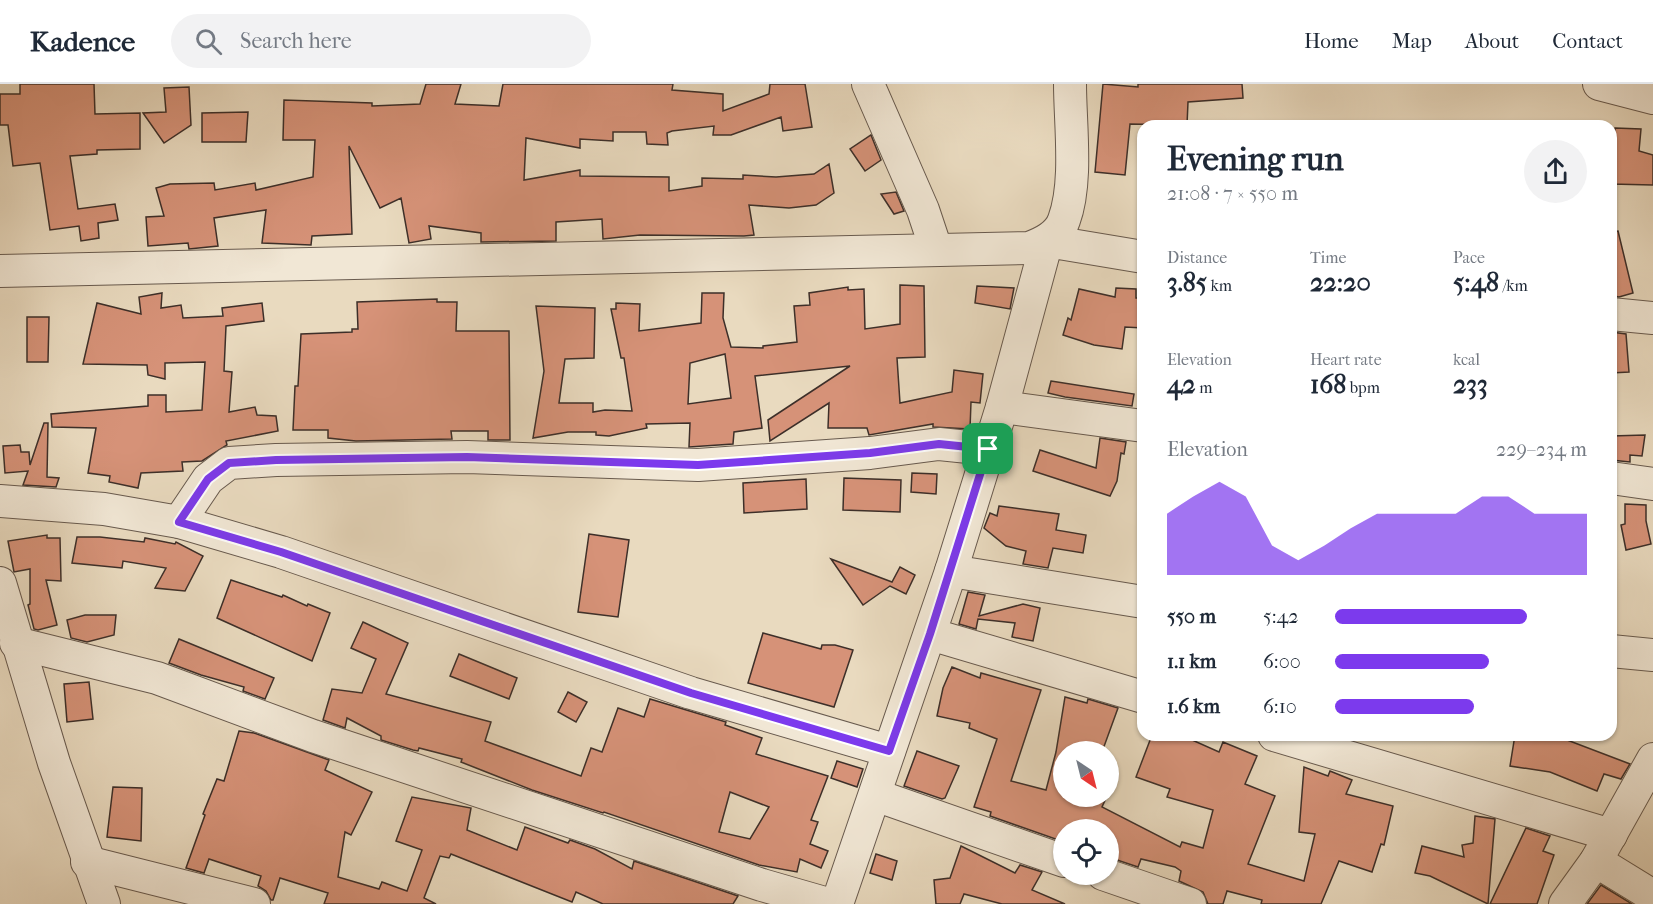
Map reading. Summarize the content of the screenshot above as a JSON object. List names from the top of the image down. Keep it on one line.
{"north":"bottom right","page":{"header":"Kadence","search":"Search here","nav":["Home","Map","About","Contact"],"heading":["Evening run","21:08 · 7 × 550 m"],"stats":[["Distance","3.85 km"],["Time","22:20"],["Pace","5:48 /km"],["Elevation","42 m"],["Heart rate","168 bpm"],["kcal","233"]],"chart":["Elevation","229–234 m"],"list":[{"name":"550 m","note":"5:42"},{"name":"1.1 km","note":"6:00"},{"name":"1.6 km","note":"6:10"}]}}
